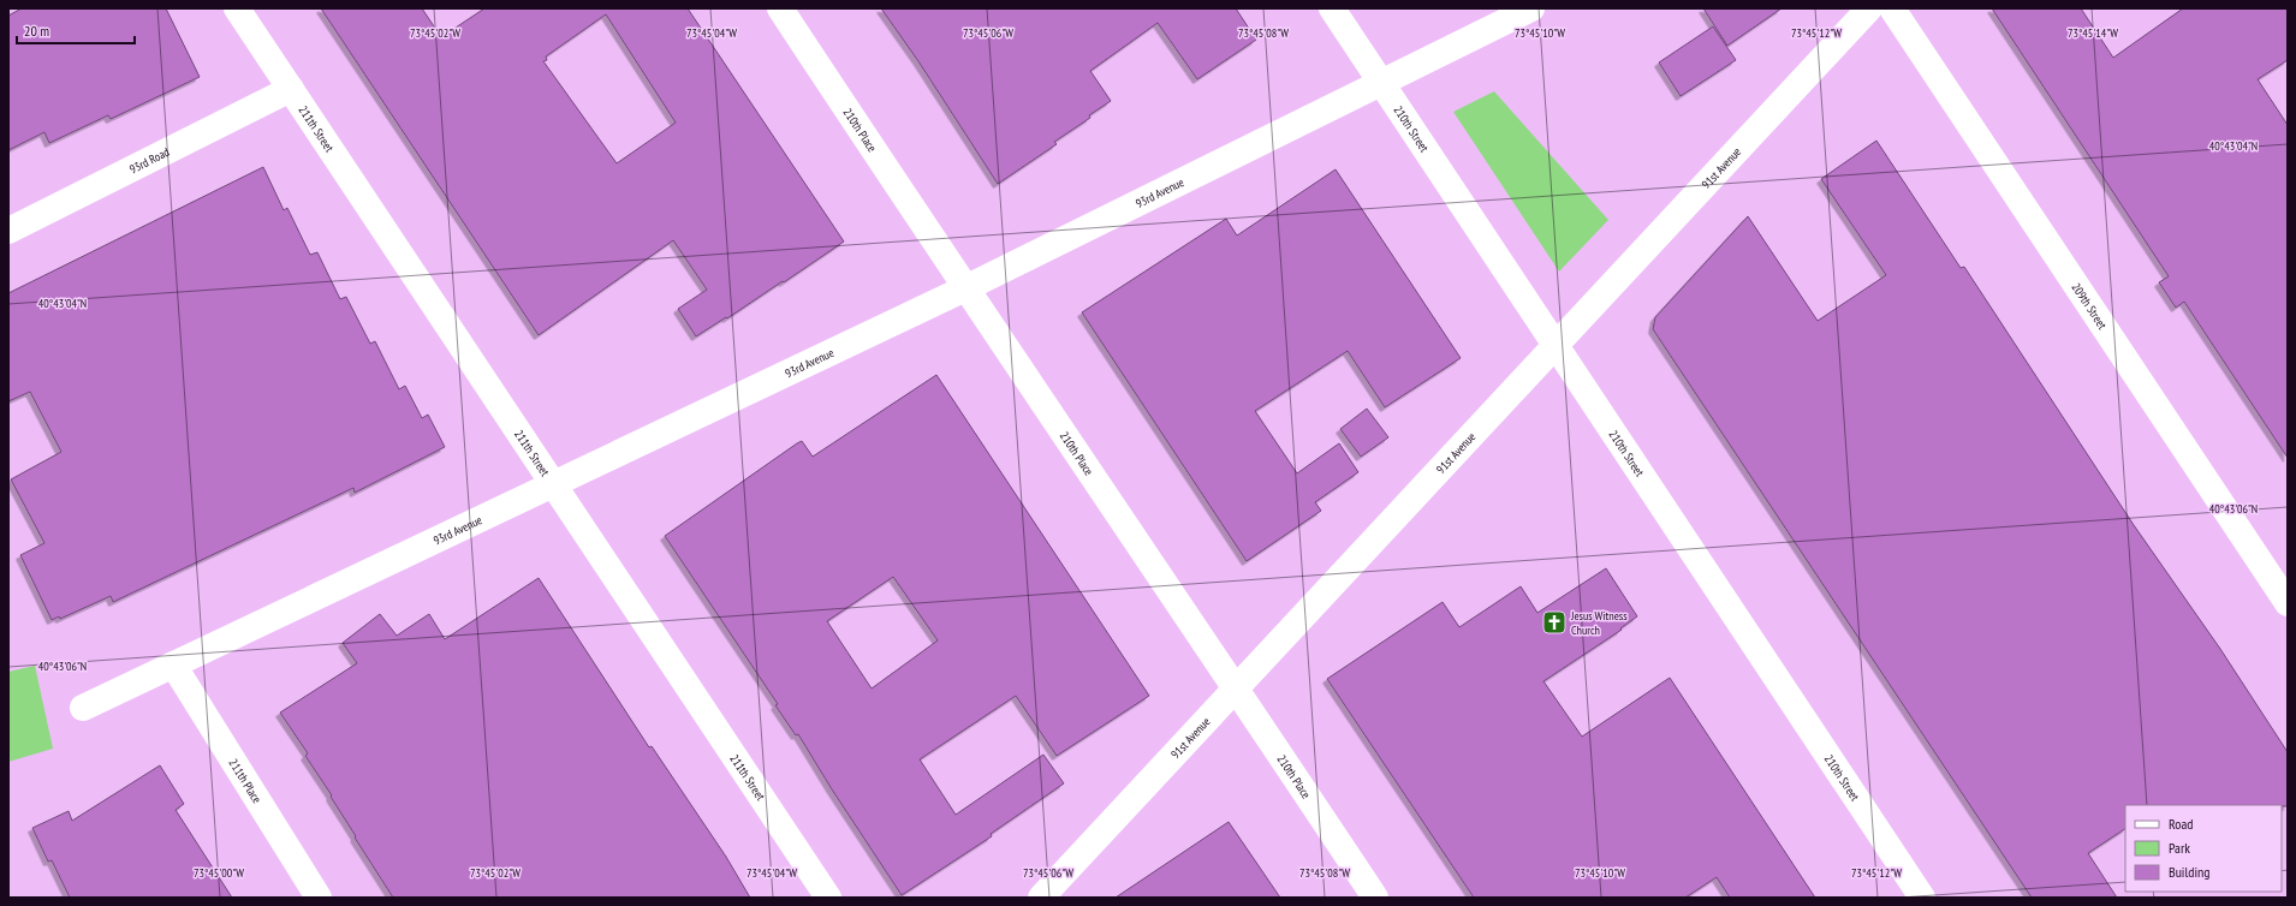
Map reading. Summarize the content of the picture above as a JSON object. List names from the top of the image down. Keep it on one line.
{"streets":{"street":["211th Street","210th Street","210th Place","93rd Road","91st Avenue","93rd Avenue","209th Street","211th Place"]},"crossings":[["211th Street","93rd Road"],["211th Street","93rd Avenue"],["210th Street","91st Avenue"],["210th Street","93rd Avenue"],["210th Place","91st Avenue"],["210th Place","93rd Avenue"],["93rd Avenue","211th Place"]],"places":{"church":["Jesus Witness Church"]},"legend":["Road","Park","Building"],"scale_bar":"20 m","coordinates":["73°45'02\"W","73°45'04\"W","73°45'06\"W","73°45'08\"W","73°45'10\"W","73°45'12\"W","73°45'14\"W","40°43'04\"N","40°43'06\"N","73°45'00\"W"]}
